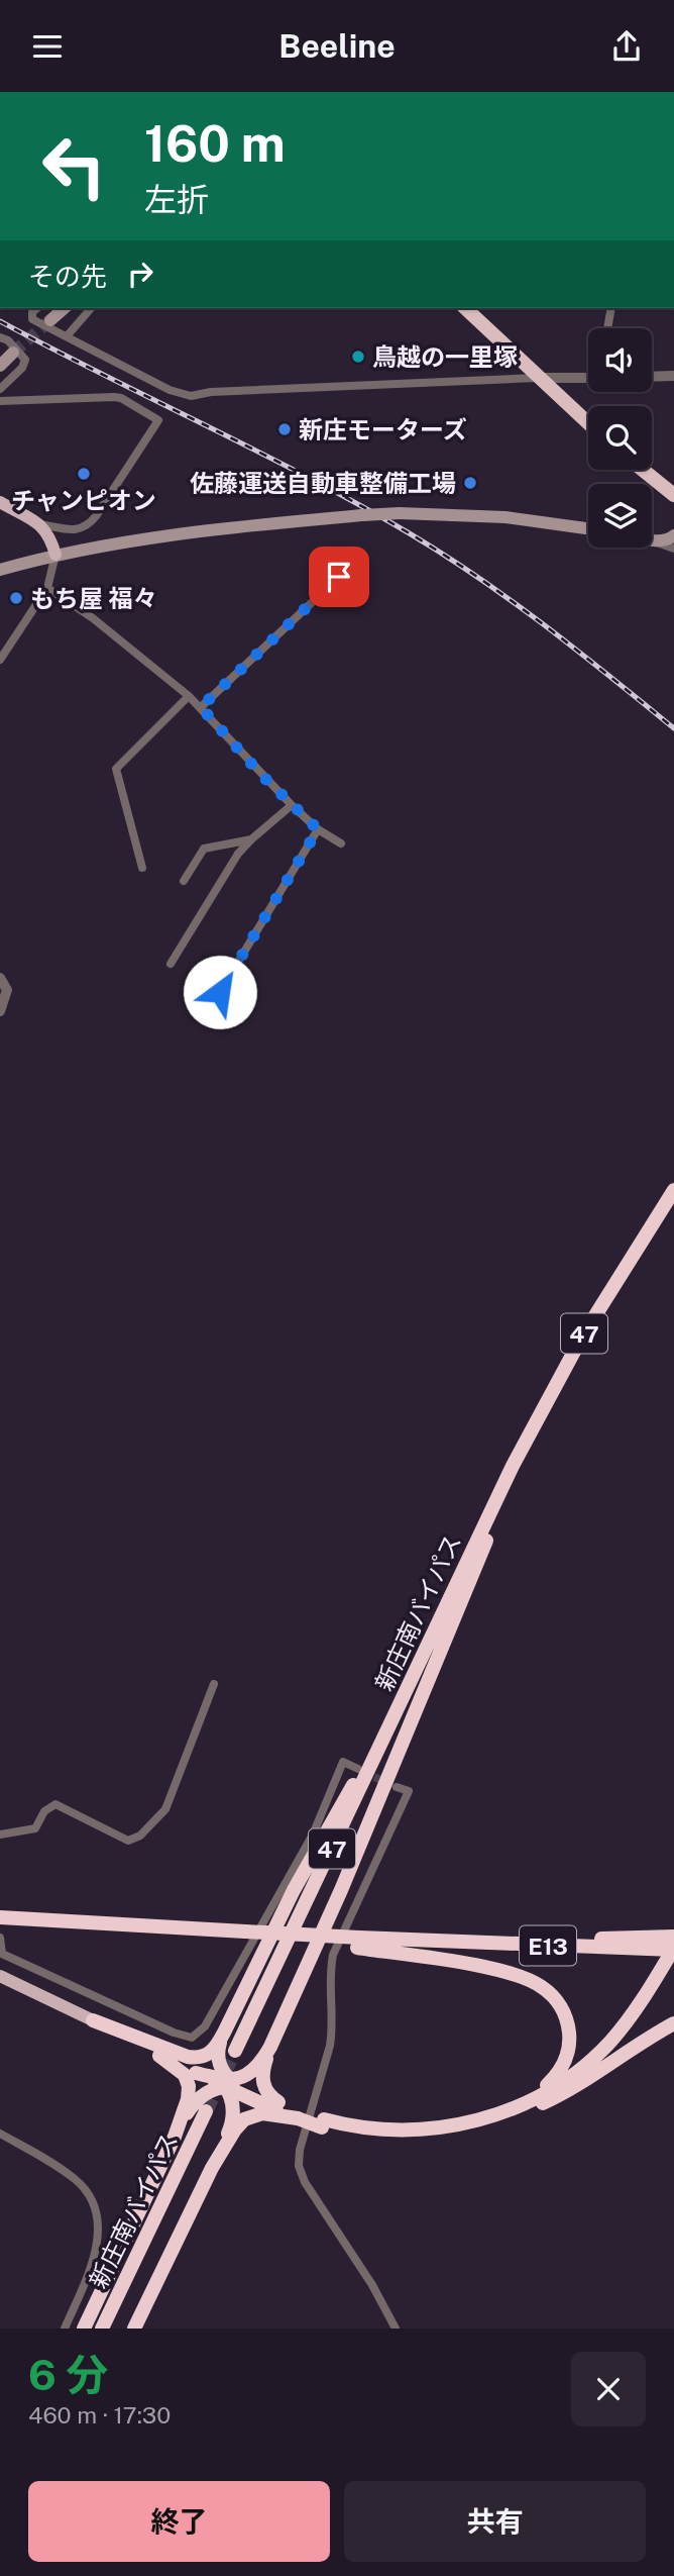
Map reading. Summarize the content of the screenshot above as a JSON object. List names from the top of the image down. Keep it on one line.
{"streets":{"highway":["47","新庄南バイパス","E13"]},"crossings":[["47","新庄南バイパス"]],"places":["鳥越の一里塚","新庄モーターズ","チャンピオン","佐藤運送自動車整備工場","もち屋 福々"],"page":{"header":"Beeline","turn":["160 m","左折"],"then":"その先","heading":["6 分","460 m · 17:30"],"buttons":["終了","共有"]}}
